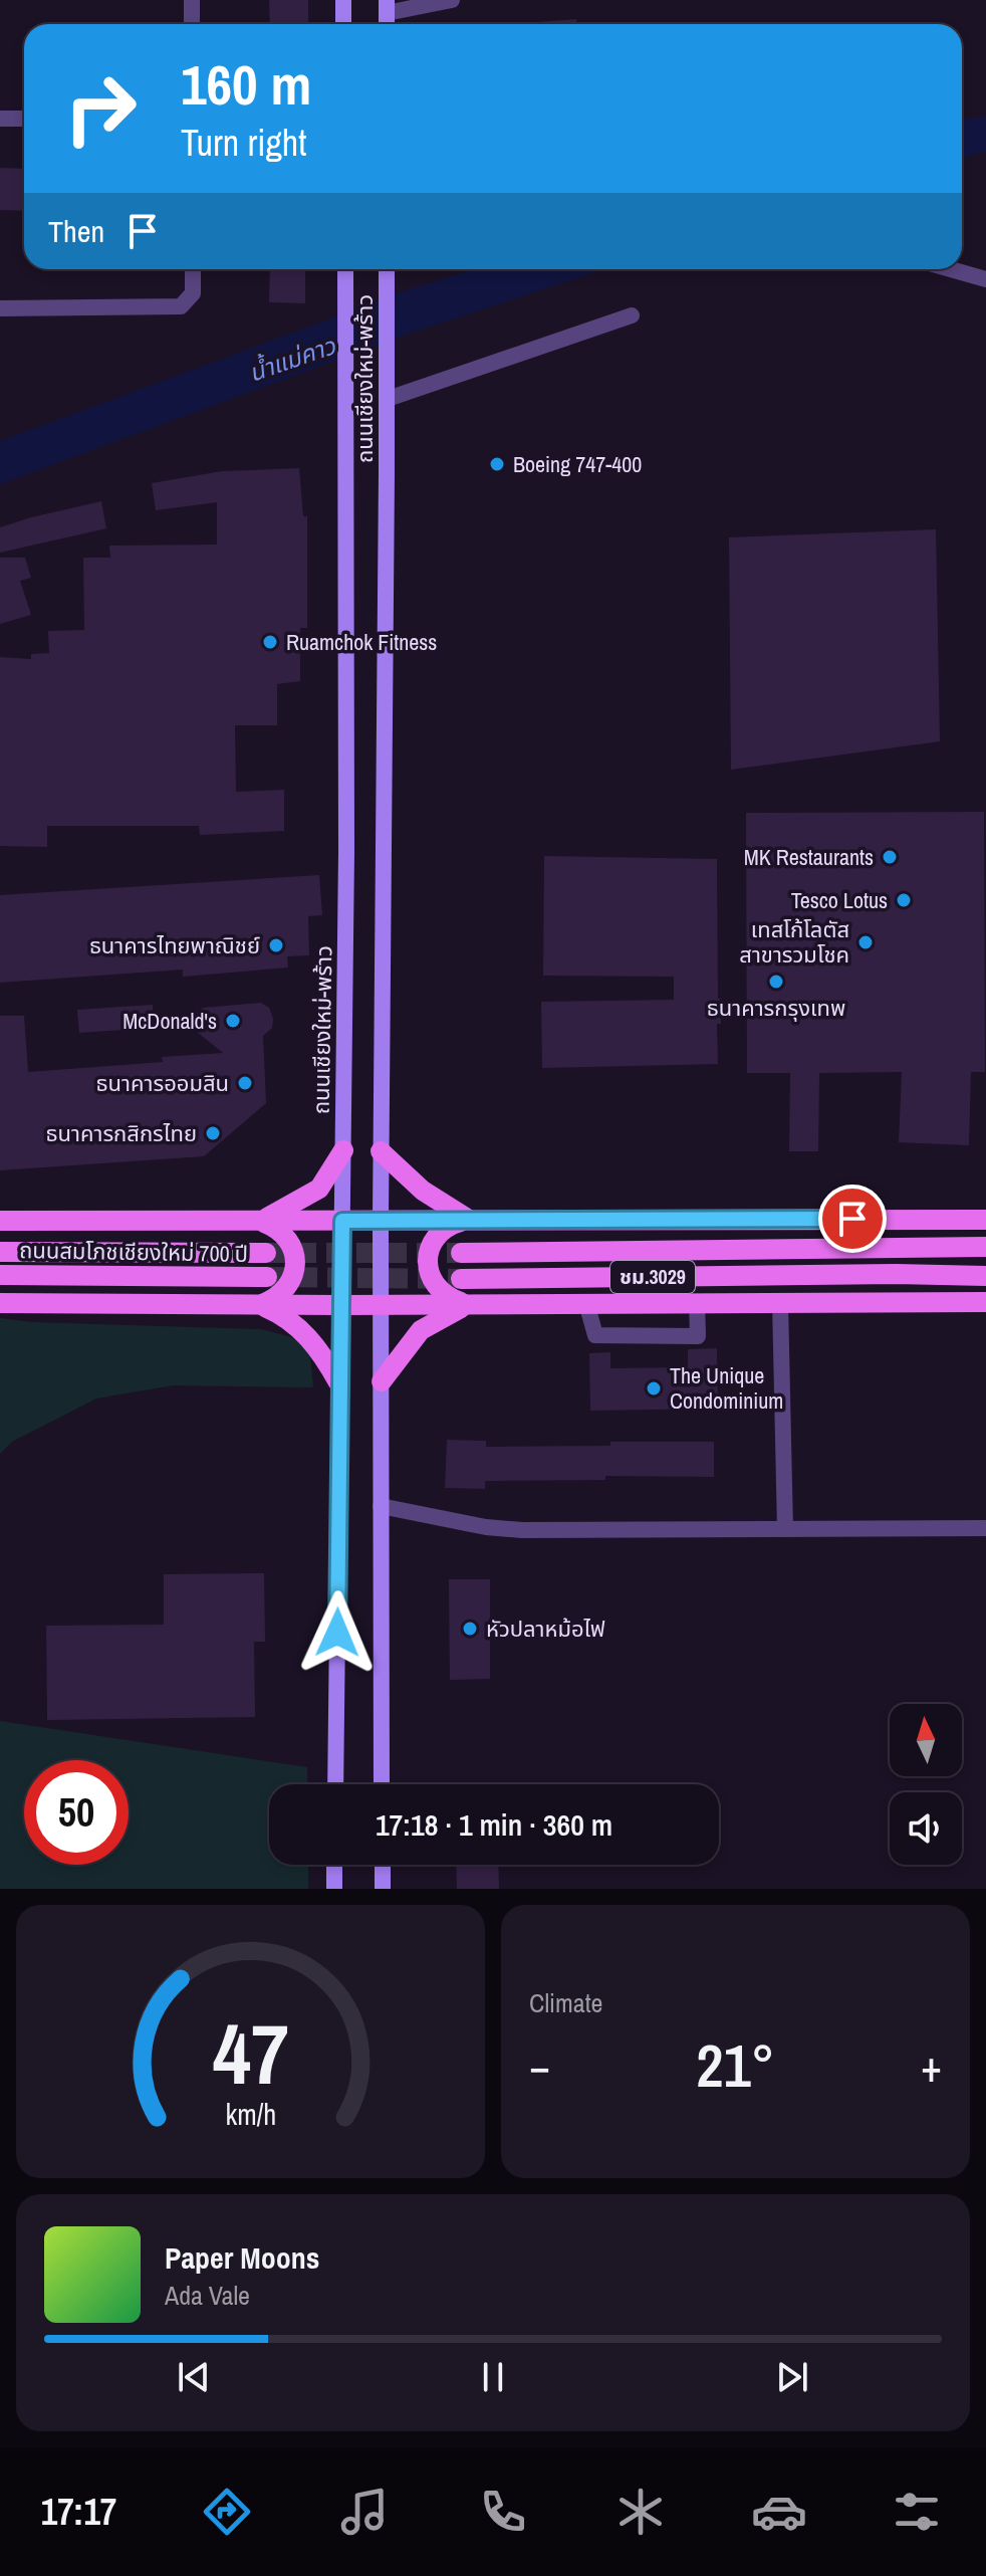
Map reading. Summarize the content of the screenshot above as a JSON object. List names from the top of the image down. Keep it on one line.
{"streets":{"main road":["ถนนเชียงใหม่-พร้าว","ถนนสมโภชเชียงใหม่ 700 ปี","ชม.3029"]},"water":["น้ำแม่คาว"],"places":["Boeing 747-400","Ruamchok Fitness","MK Restaurants","Tesco Lotus","เทสโก้โลตัส สาขารวมโชค","ธนาคารไทยพาณิชย์","ธนาคารกรุงเทพ","McDonald's","ธนาคารออมสิน","ธนาคารกสิกรไทย","The Unique Condominium","หัวปลาหม้อไฟ"],"north":"top","page":{"turn":["160 m","Turn right"],"then":"Then","limit":"50","trip":"17:18 · 1 min · 360 m","tile":"Climate","heat":["−","21°","+"],"song":["Paper Moons","Ada Vale"],"tabs":"17:17","gauge":["47","km/h"]}}
